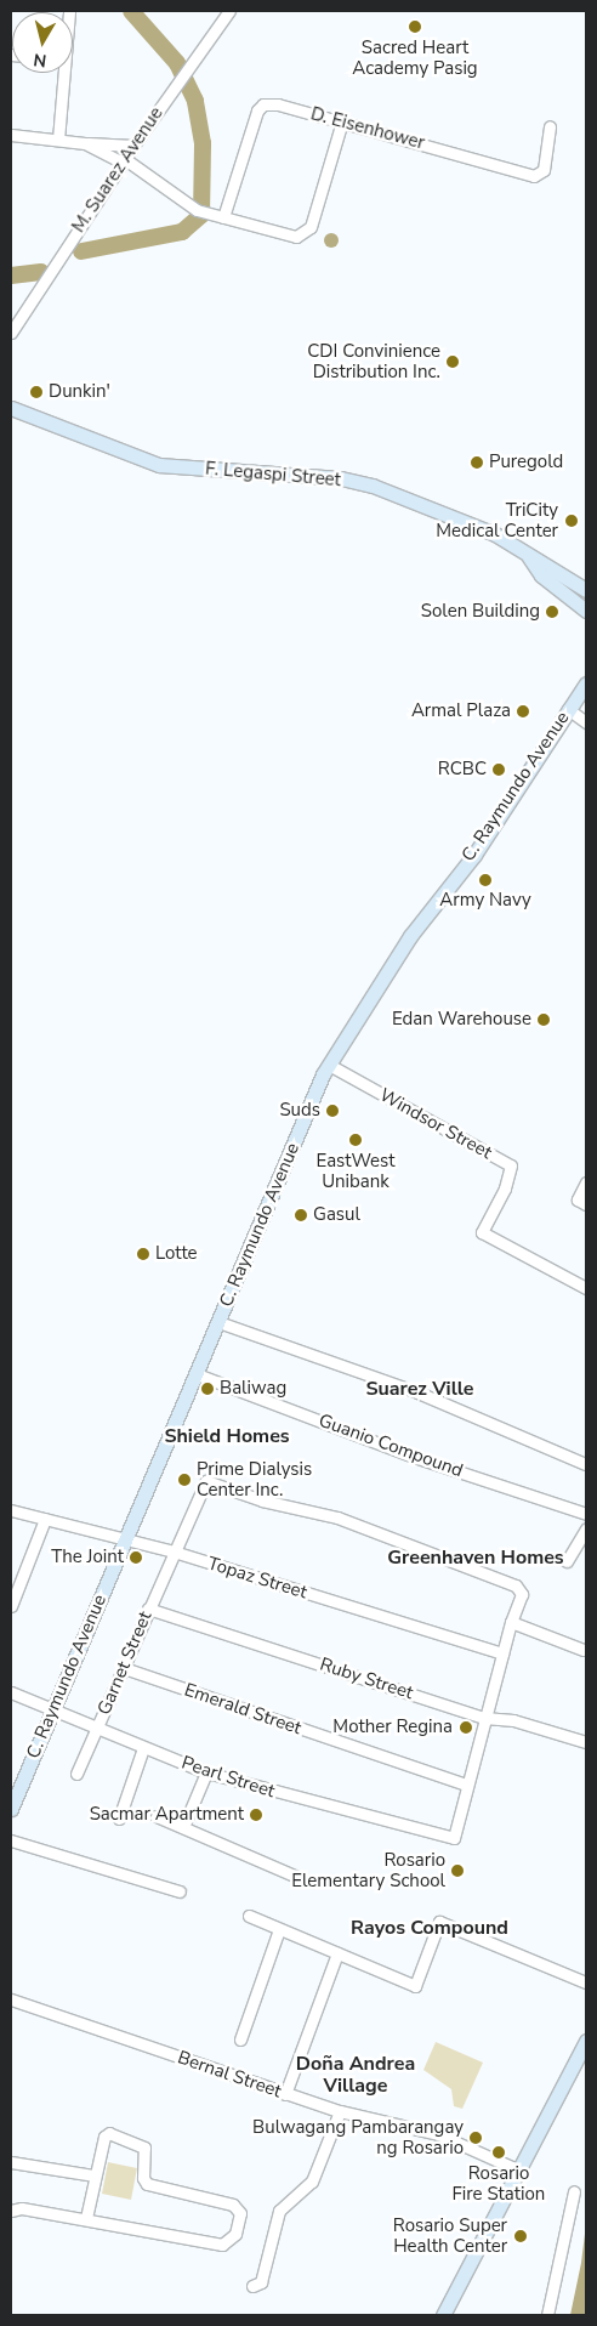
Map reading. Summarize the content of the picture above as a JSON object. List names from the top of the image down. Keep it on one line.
{"streets":{"main road":["F. Legaspi Street","C. Raymundo Avenue"],"street":["D. Eisenhower","M. Suarez Avenue","Windsor Street","Guanio Compound","Topaz Street","Garnet Street","Ruby Street","Emerald Street","Pearl Street","Bernal Street"]},"crossings":[["C. Raymundo Avenue","Windsor Street"],["C. Raymundo Avenue","Guanio Compound"],["C. Raymundo Avenue","Topaz Street"],["C. Raymundo Avenue","Pearl Street"],["Topaz Street","Garnet Street"],["Garnet Street","Ruby Street"],["Garnet Street","Emerald Street"],["Garnet Street","Pearl Street"],["Emerald Street","Pearl Street"]],"districts":["Suarez Ville","Shield Homes","Greenhaven Homes","Rayos Compound","Doña Andrea Village"],"places":["Sacred Heart Academy Pasig","CDI Convinience Distribution Inc.","Dunkin'","Puregold","TriCity Medical Center","Solen Building","Armal Plaza","RCBC","Army Navy","Edan Warehouse","Suds","EastWest Unibank","Gasul","Lotte","Baliwag","Prime Dialysis Center Inc.","The Joint","Mother Regina","Sacmar Apartment","Rosario Elementary School","Bulwagang Pambarangay ng Rosario","Rosario Fire Station","Rosario Super Health Center"],"north":"bottom"}
